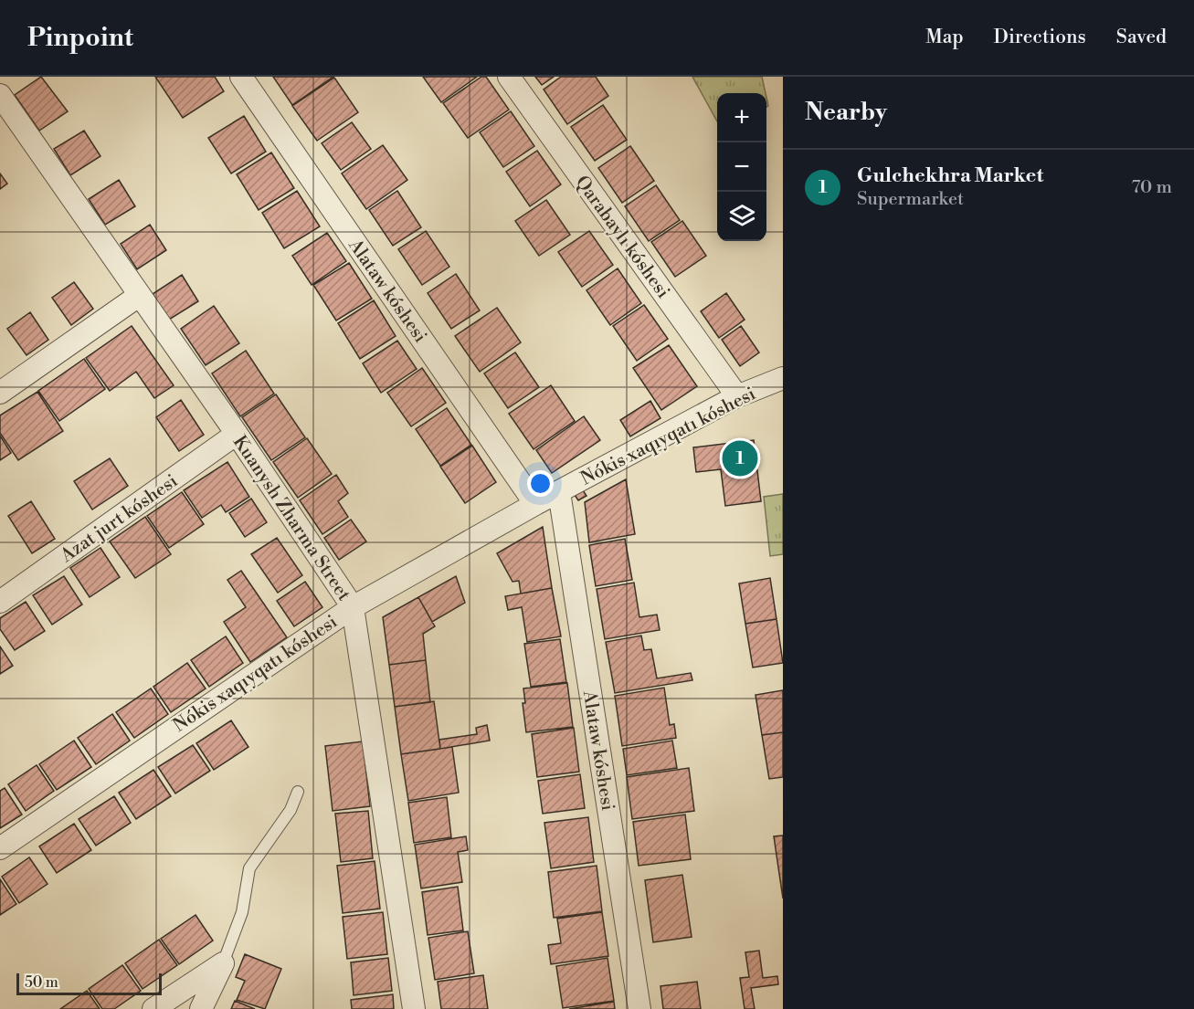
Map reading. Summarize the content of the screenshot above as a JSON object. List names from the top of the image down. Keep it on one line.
{"streets":{"street":["Qarabaylı kóshesi","Alataw kóshesi","Nókis xaqıyqatı kóshesi","Azat jurt kóshesi","Kuanysh Zharma Street"]},"crossings":[["Qarabaylı kóshesi","Nókis xaqıyqatı kóshesi"],["Alataw kóshesi","Nókis xaqıyqatı kóshesi"],["Nókis xaqıyqatı kóshesi","Kuanysh Zharma Street"],["Azat jurt kóshesi","Kuanysh Zharma Street"]],"scale_bar":"50 m","page":{"header":"Pinpoint","nav":["Map","Directions","Saved"],"heading":"Nearby","map_buttons":["+","−"],"list":[{"mark":"1","name":"Gulchekhra Market","note":"Supermarket","value":"70 m"}],"pins":"1","scale":"50 m"}}
